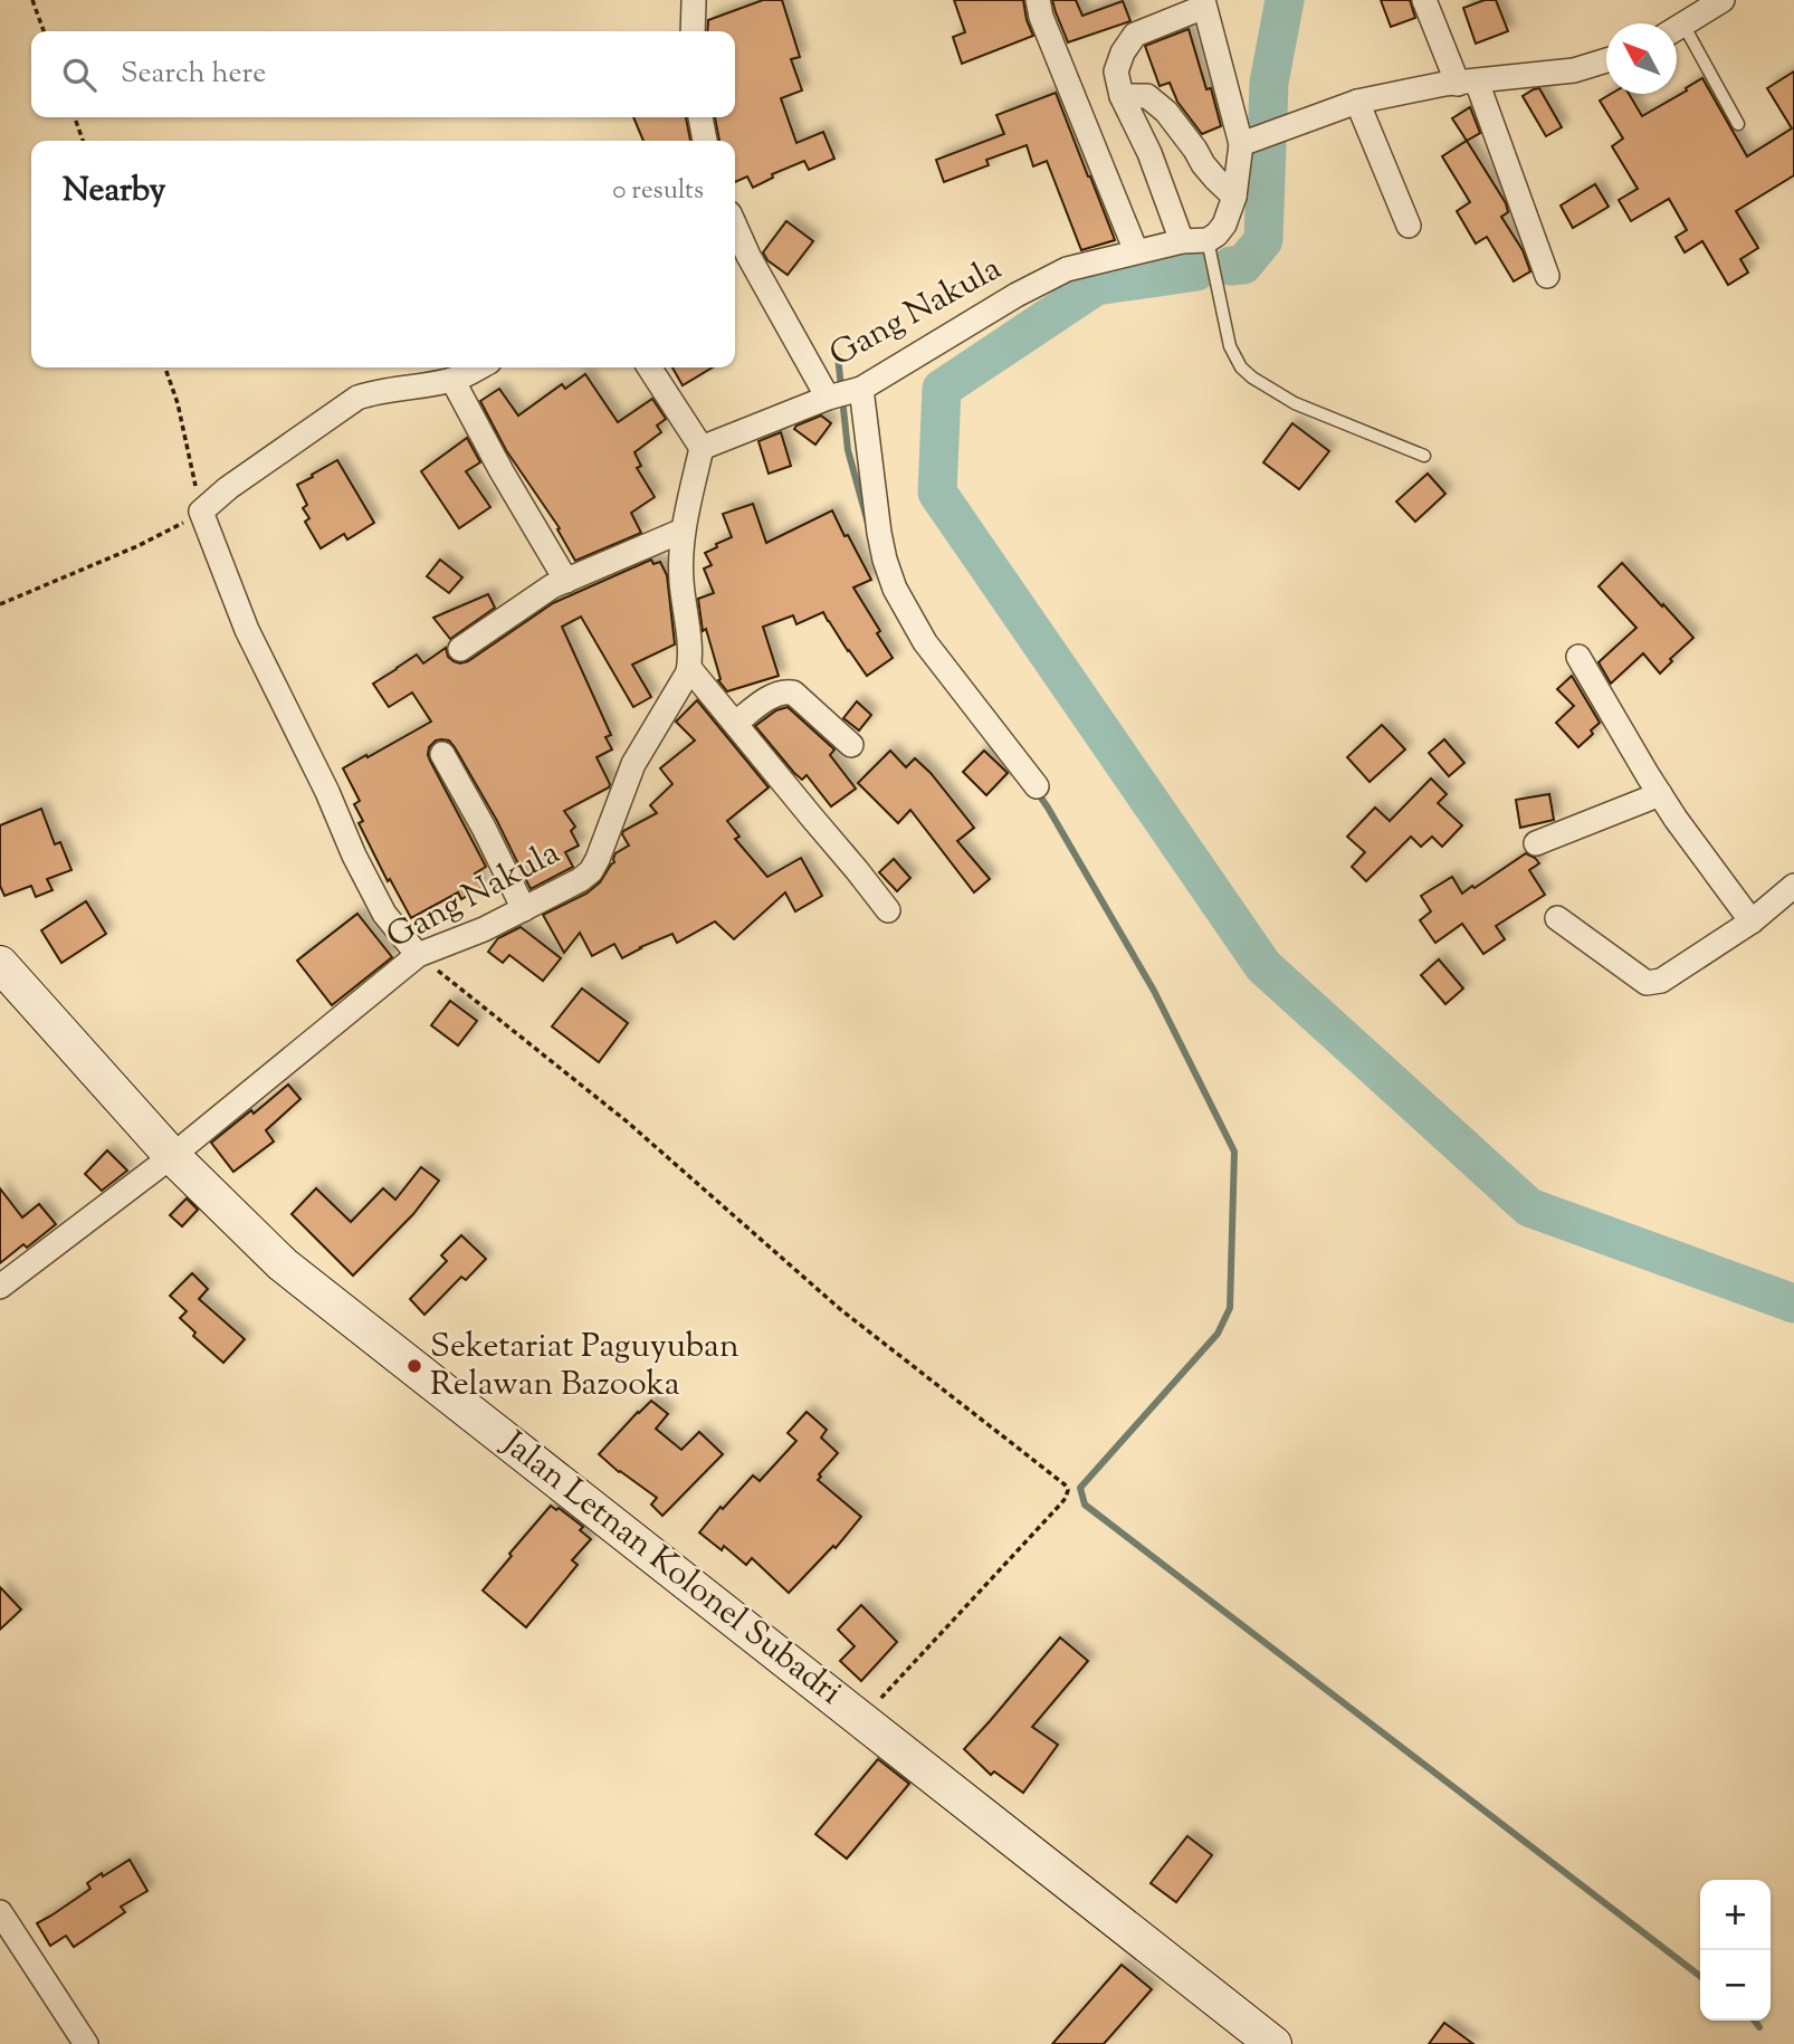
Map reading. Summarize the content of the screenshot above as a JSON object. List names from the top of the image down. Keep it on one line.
{"streets":{"main road":["Jalan Letnan Kolonel Subadri"],"street":["Gang Nakula"]},"crossings":[["Gang Nakula","Jalan Letnan Kolonel Subadri"]],"places":["Seketariat Paguyuban Relawan Bazooka"],"north":"top left","page":{"search":"Search here","heading":["Nearby","0 results"],"map_buttons":["+","−"]}}
